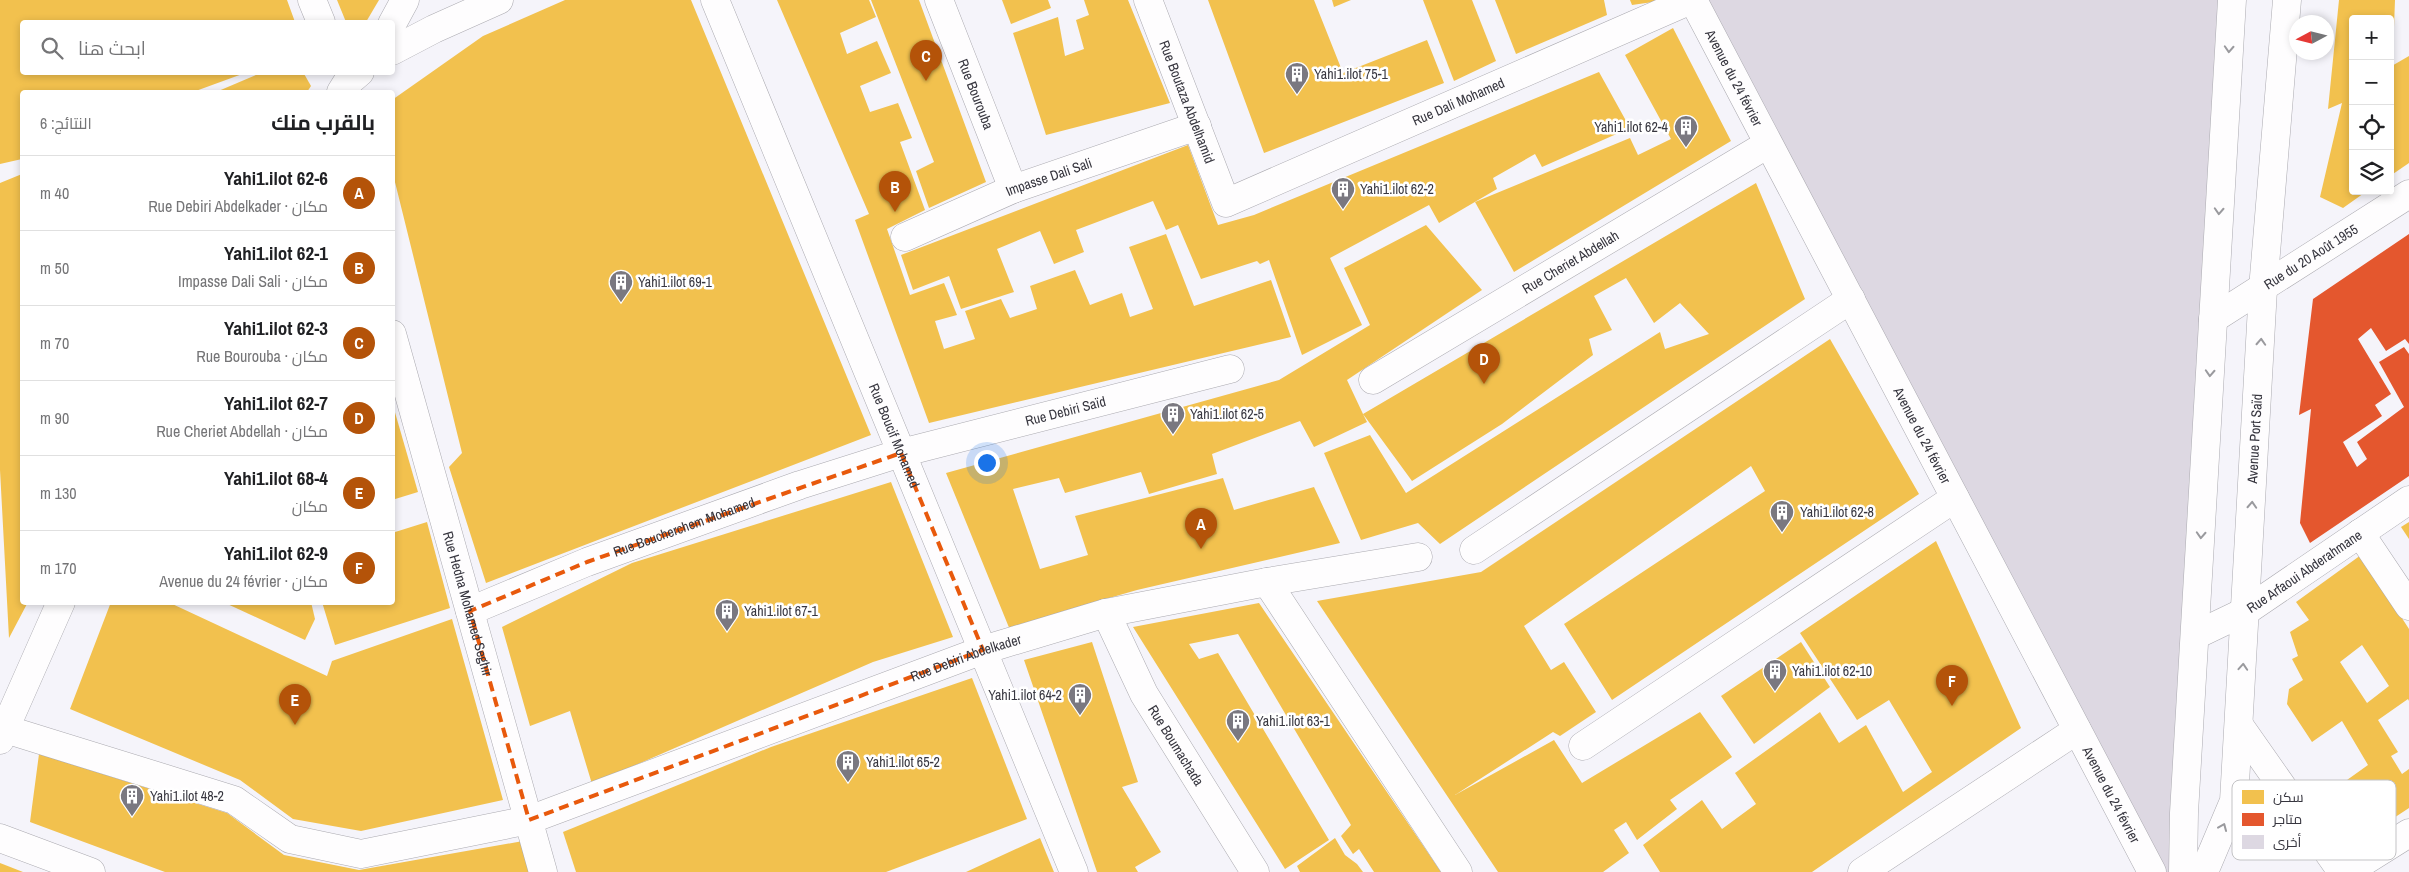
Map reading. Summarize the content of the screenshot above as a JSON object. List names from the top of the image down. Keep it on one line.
{"streets":{"street":["Avenue du 24 février","Rue Bourouba","Rue Boutaza Abdelhamid","Rue Dali Mohamed","Impasse Dali Sali","Rue du 20 Août 1955","Rue Cheriet Abdellah","Rue Debiri Saïd","Rue Boucif Mohamed","Avenue Port Saïd","Rue Boucherchem Mohamed","Rue Arfaoui Abderahmane","Rue Hedna Mohamed Seghir","Rue Debiri Abdelkader","Rue Boumachada"]},"crossings":[["Avenue du 24 février","Rue Dali Mohamed"],["Avenue du 24 février","Rue Cheriet Abdellah"],["Rue Bourouba","Impasse Dali Sali"],["Rue Boutaza Abdelhamid","Rue Dali Mohamed"],["Rue Boutaza Abdelhamid","Impasse Dali Sali"],["Rue du 20 Août 1955","Avenue Port Saïd"],["Rue Debiri Saïd","Rue Boucif Mohamed"],["Rue Debiri Saïd","Rue Boucherchem Mohamed"],["Rue Boucif Mohamed","Rue Boucherchem Mohamed"],["Rue Boucif Mohamed","Rue Debiri Abdelkader"],["Avenue Port Saïd","Rue Arfaoui Abderahmane"],["Rue Boucherchem Mohamed","Rue Hedna Mohamed Seghir"],["Rue Hedna Mohamed Seghir","Rue Debiri Abdelkader"],["Rue Debiri Abdelkader","Rue Boumachada"]],"places":{"building":["Yahi1.ilot 75-1","Yahi1.ilot 62-4","Yahi1.ilot 62-2","Yahi1.ilot 69-1","Yahi1.ilot 62-5","Yahi1.ilot 62-8","Yahi1.ilot 67-1","Yahi1.ilot 62-10","Yahi1.ilot 64-2","Yahi1.ilot 63-1","Yahi1.ilot 65-2","Yahi1.ilot 48-2"]},"legend":["سكن","متاجر","أخرى"],"north":"left","page":{"map_buttons":["+","−"],"search":"ابحث هنا","pins":["C","B","D","A","F","E"],"heading":["بالقرب منك","النتائج: 6"],"list":[{"mark":"A","name":"Yahi1.ilot 62-6","note":"مكان · Rue Debiri Abdelkader","value":"40 m"},{"mark":"B","name":"Yahi1.ilot 62-1","note":"مكان · Impasse Dali Sali","value":"50 m"},{"mark":"C","name":"Yahi1.ilot 62-3","note":"مكان · Rue Bourouba","value":"70 m"},{"mark":"D","name":"Yahi1.ilot 62-7","note":"مكان · Rue Cheriet Abdellah","value":"90 m"},{"mark":"E","name":"Yahi1.ilot 68-4","note":"مكان","value":"130 m"},{"mark":"F","name":"Yahi1.ilot 62-9","note":"مكان · Avenue du 24 février","value":"170 m"}]}}
